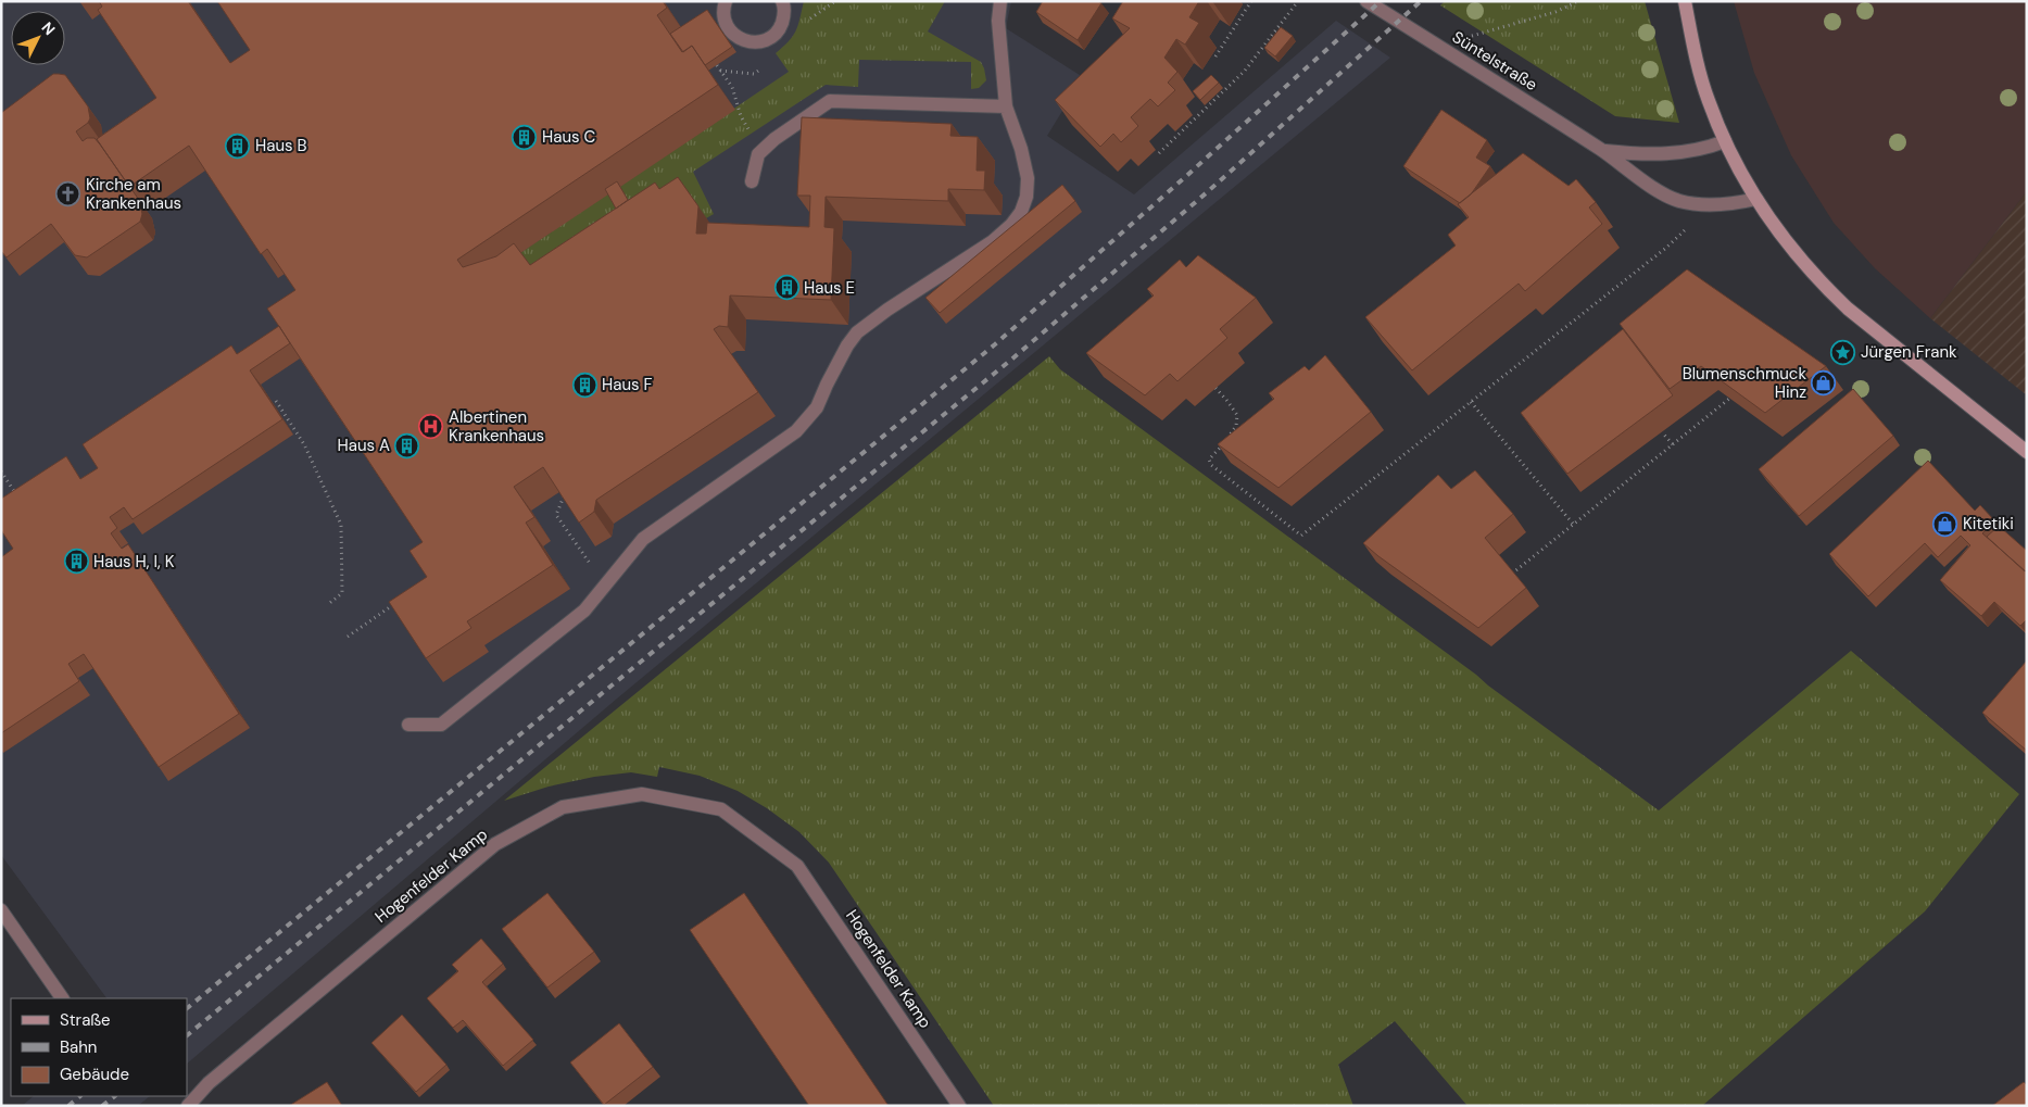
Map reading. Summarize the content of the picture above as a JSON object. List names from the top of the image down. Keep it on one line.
{"streets":{"street":["Süntelstraße","Hogenfelder Kamp"]},"places":{"building":["Haus C","Haus B","Haus E","Haus F","Haus A","Haus H, I, K"],"church":["Kirche am Krankenhaus"],"place":["Jürgen Frank"],"shop":["Blumenschmuck Hinz","Kitetiki"],"hospital":["Albertinen Krankenhaus"]},"legend":["Straße","Bahn","Gebäude"],"north":"top right"}
